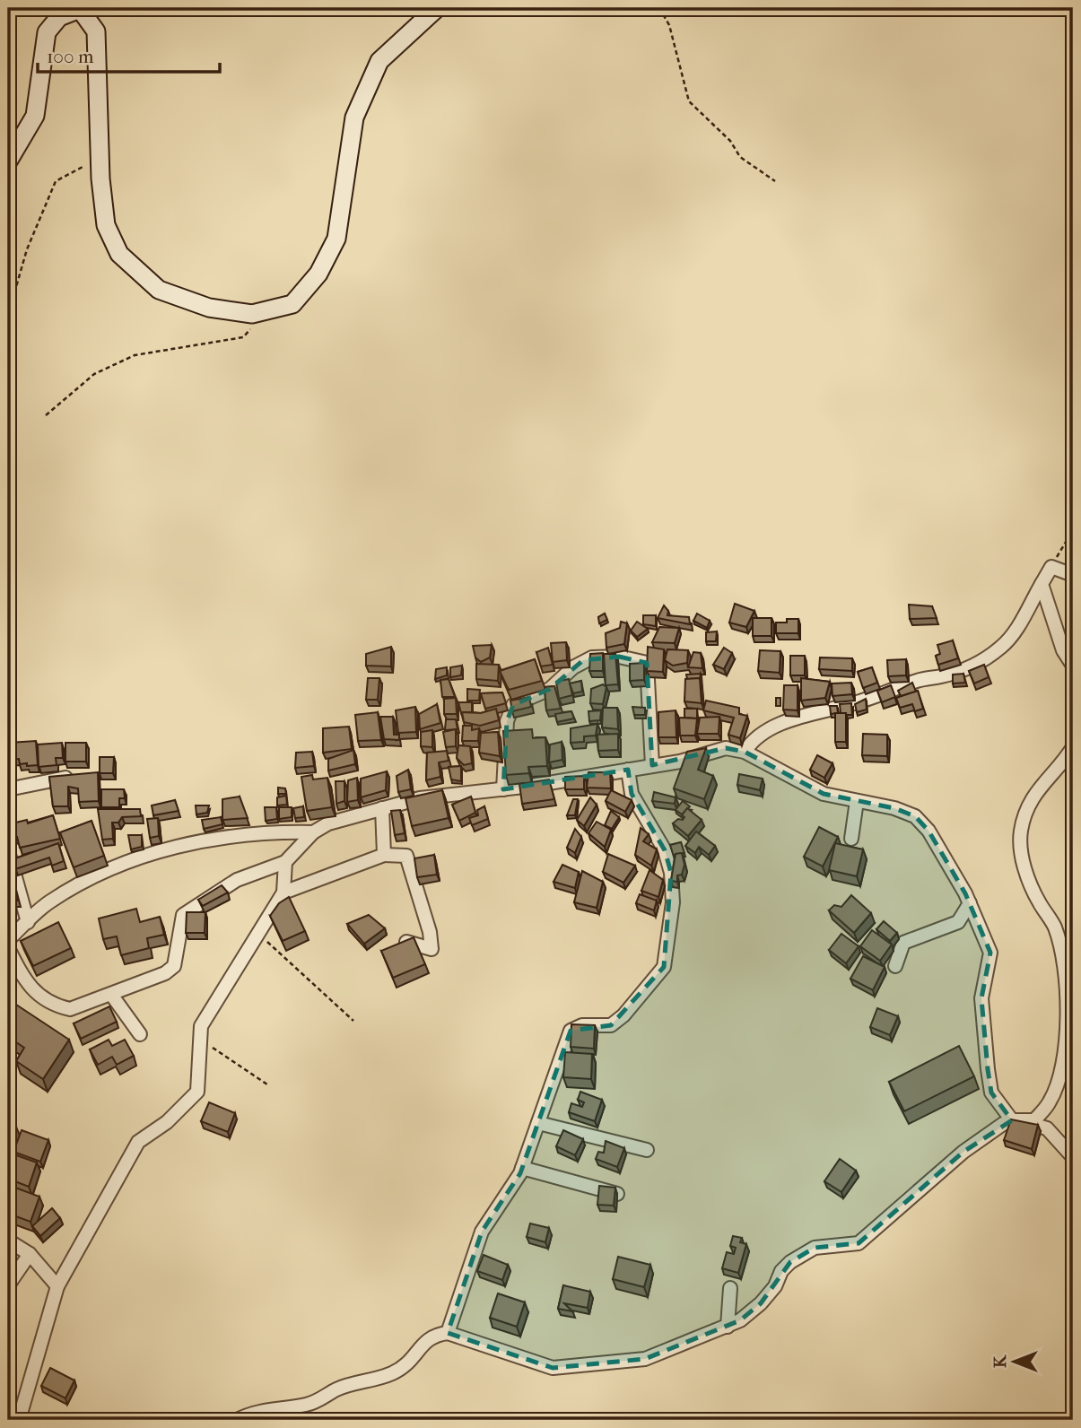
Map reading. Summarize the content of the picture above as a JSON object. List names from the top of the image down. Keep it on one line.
{"scale_bar":"100 m","north":"left"}
